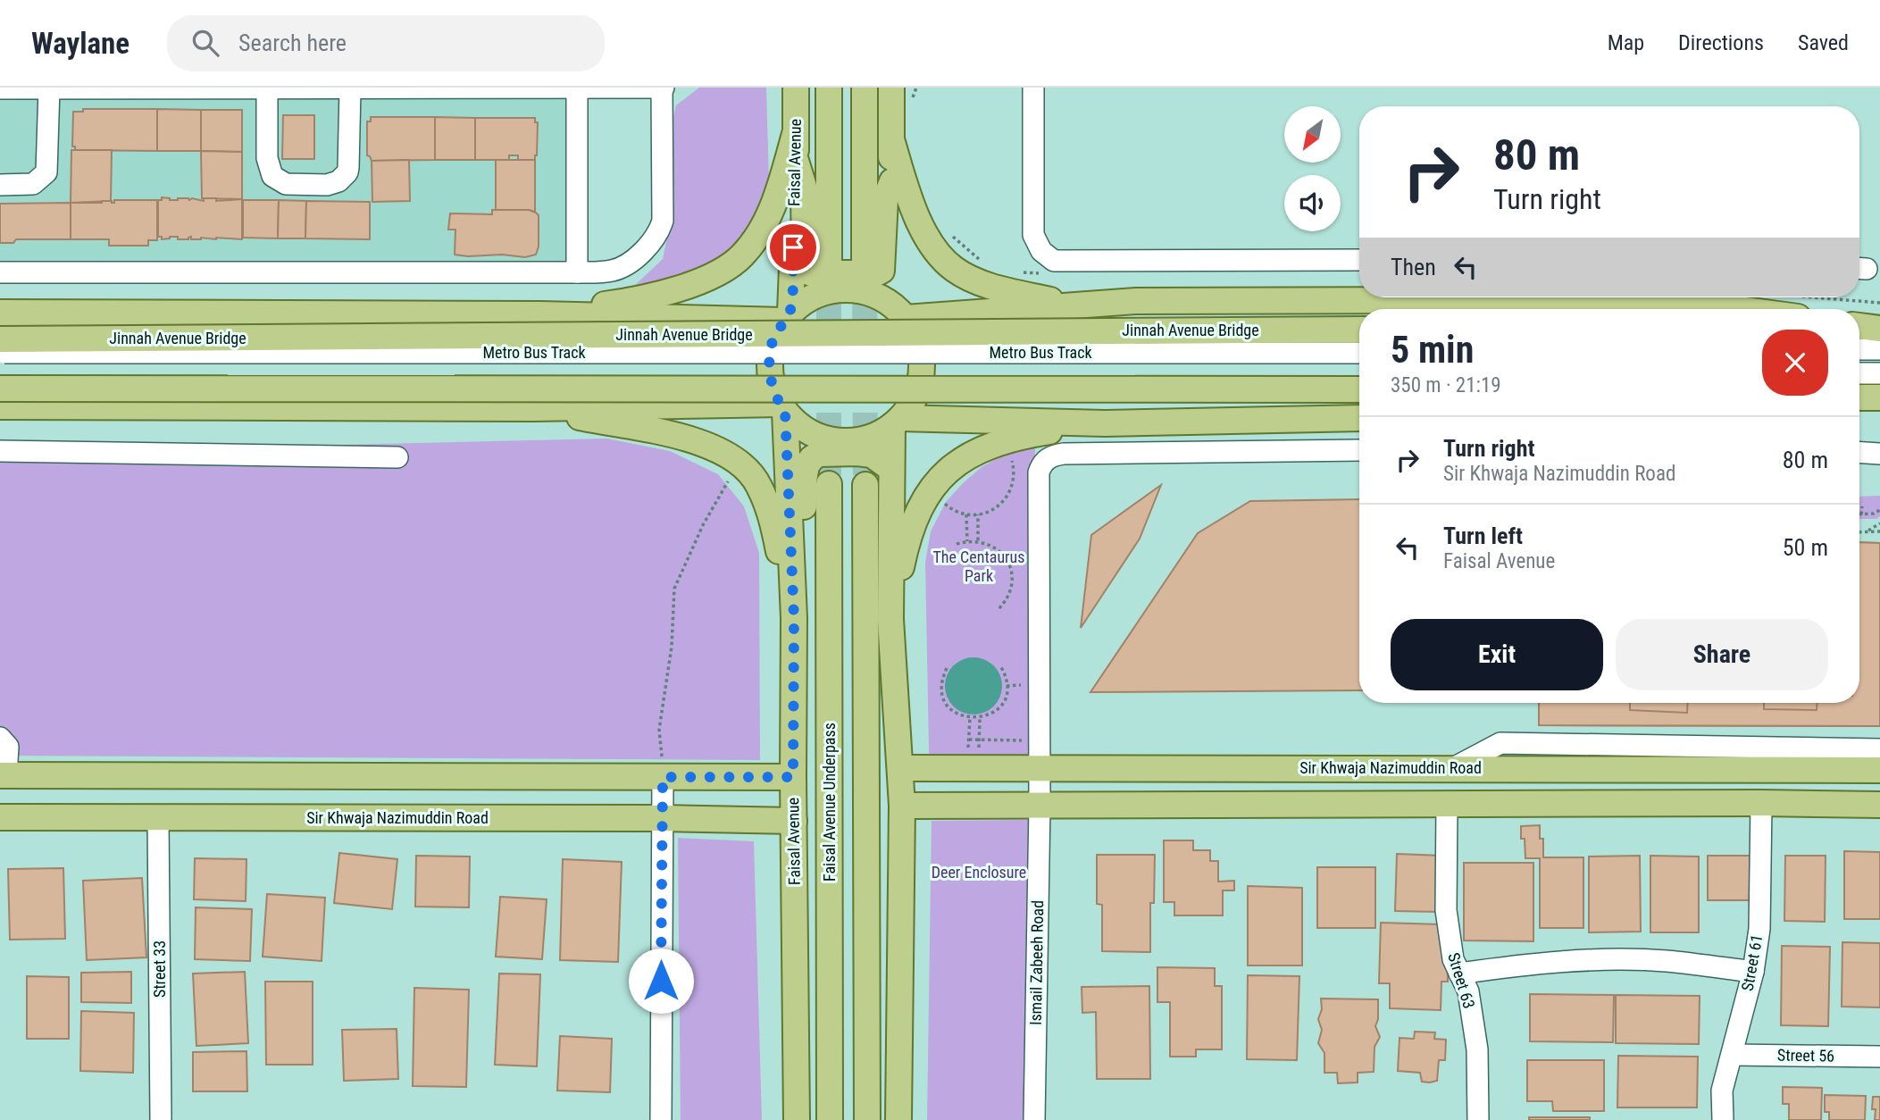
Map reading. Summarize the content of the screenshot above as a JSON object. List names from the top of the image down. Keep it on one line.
{"streets":{"main road":["Faisal Avenue","Jinnah Avenue Bridge","Sir Khwaja Nazimuddin Road","Faisal Avenue Underpass"],"street":["Metro Bus Track","Ismail Zabeeh Road","Street 61","Street 33","Street 63","Street 56"]},"crossings":[["Faisal Avenue","Sir Khwaja Nazimuddin Road"],["Jinnah Avenue Bridge","Metro Bus Track"],["Sir Khwaja Nazimuddin Road","Ismail Zabeeh Road"],["Sir Khwaja Nazimuddin Road","Street 33"],["Street 61","Street 56"]],"parks":["The Centaurus Park","Deer Enclosure"],"north":"bottom left","page":{"header":"Waylane","search":"Search here","nav":["Map","Directions","Saved"],"turn":["80 m","Turn right"],"then":"Then","heading":["5 min","350 m · 21:19"],"list":[{"name":"Turn right","note":"Sir Khwaja Nazimuddin Road","value":"80 m"},{"name":"Turn left","note":"Faisal Avenue","value":"50 m"}],"buttons":["Exit","Share"]}}
